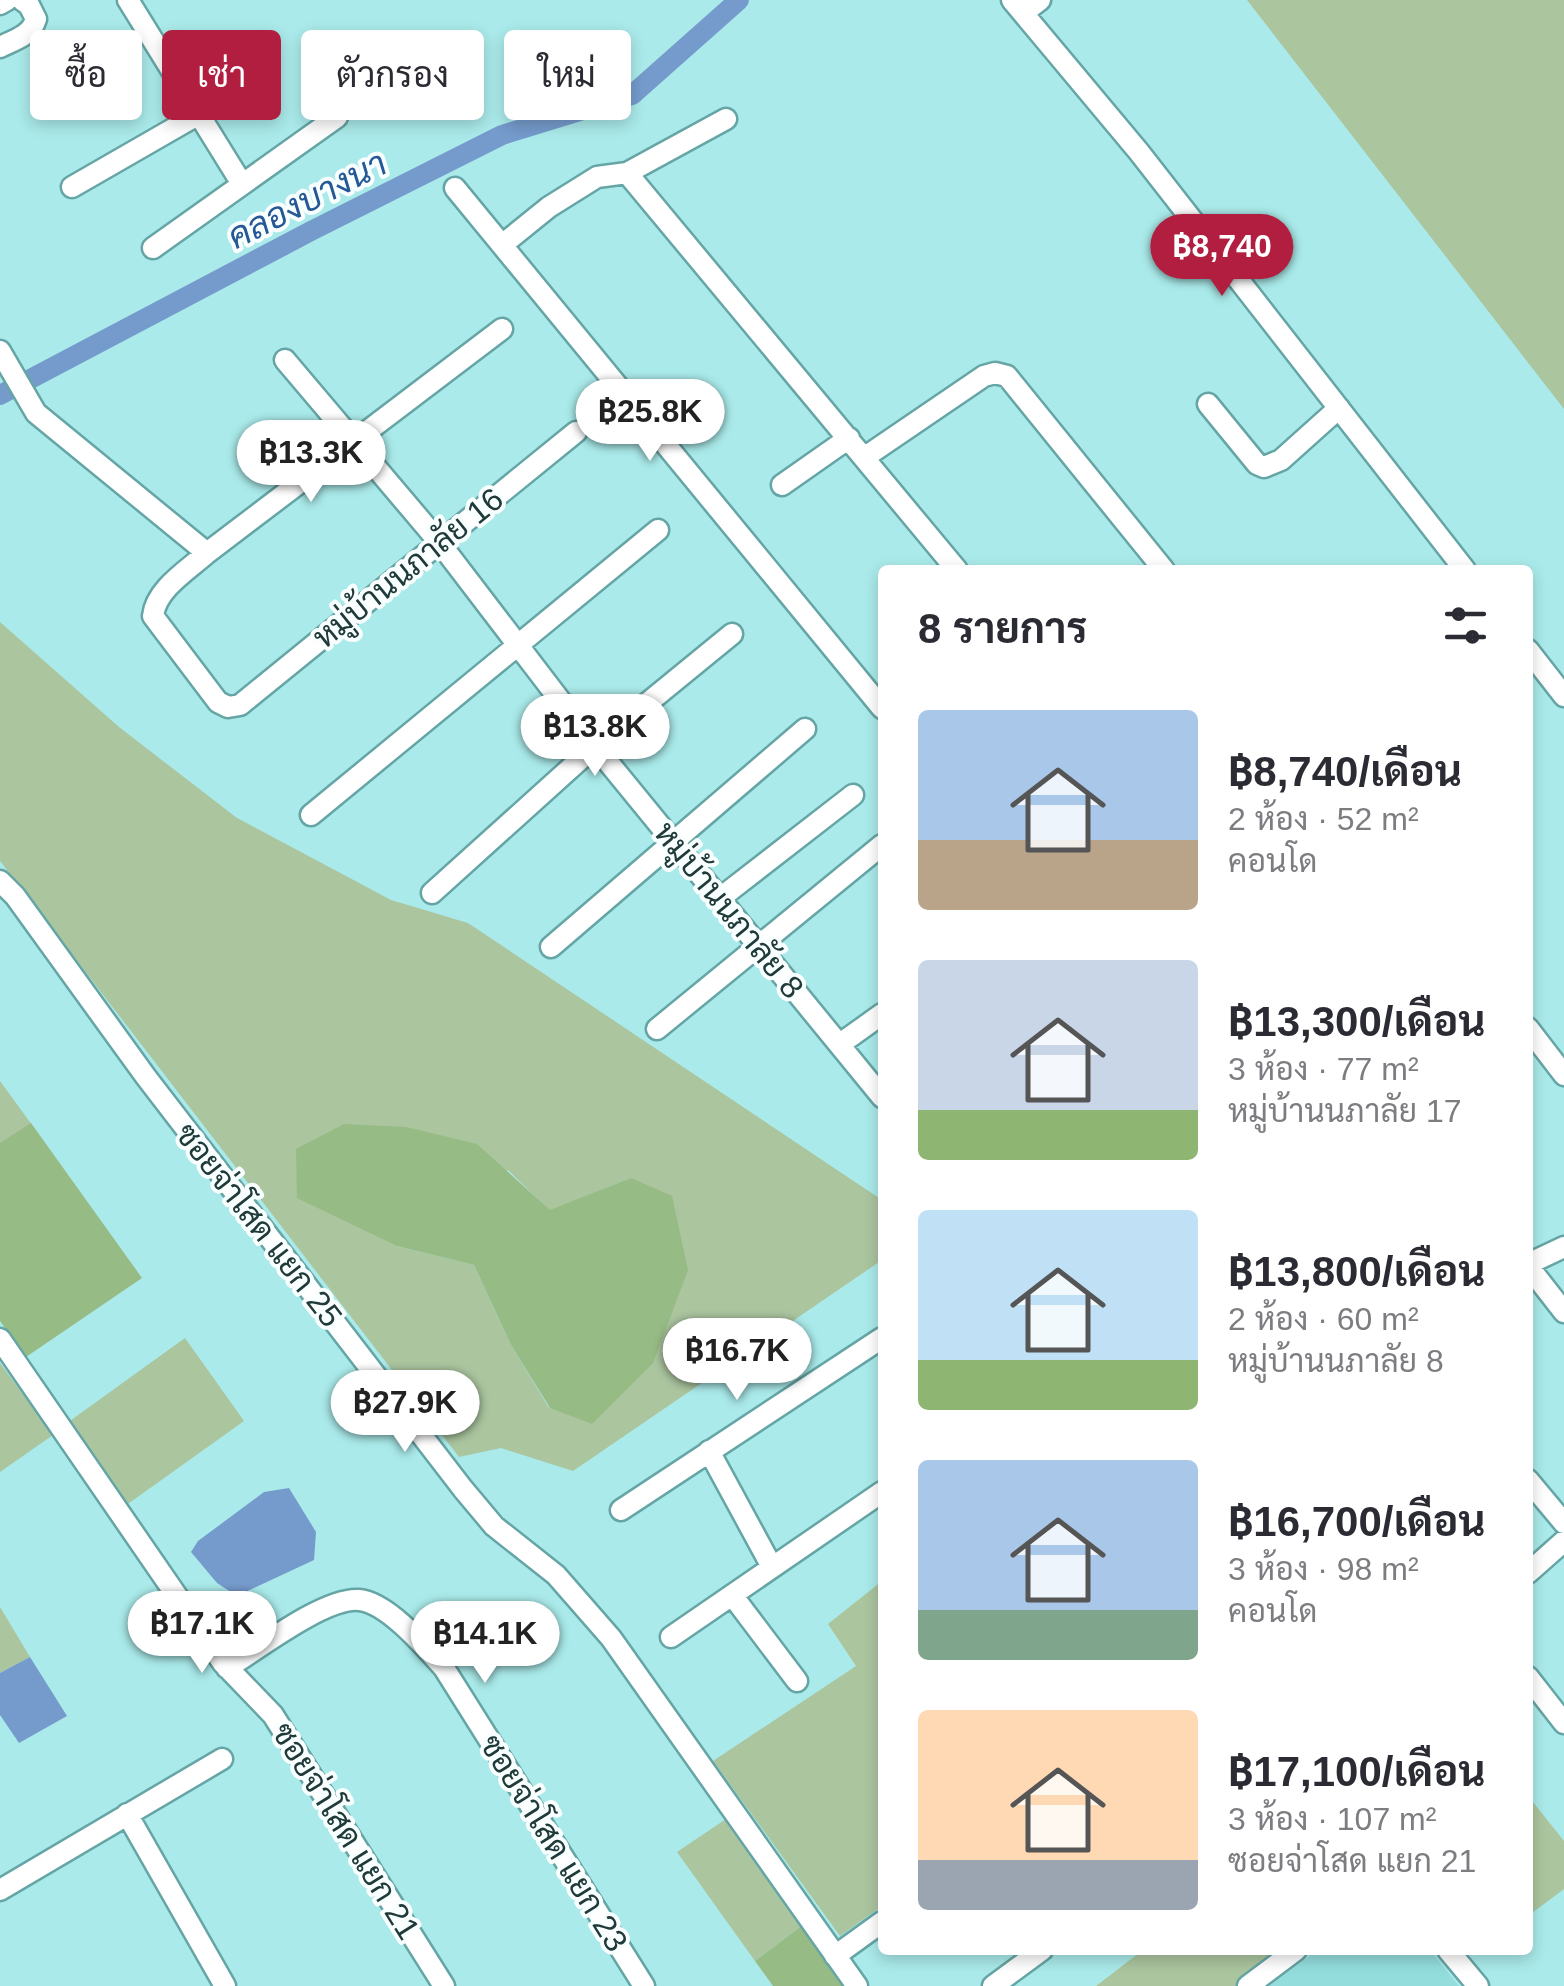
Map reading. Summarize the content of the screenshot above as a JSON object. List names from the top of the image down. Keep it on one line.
{"streets":{"street":["หมู่บ้านนภาลัย 16","หมู่บ้านนภาลัย 8","ซอยจ่าโสด แยก 25","ซอยจ่าโสด แยก 21","ซอยจ่าโสด แยก 23"]},"crossings":[["หมู่บ้านนภาลัย 16","หมู่บ้านนภาลัย 8"],["ซอยจ่าโสด แยก 21","ซอยจ่าโสด แยก 23"]],"water":["คลองบางนา"],"page":{"chip":["ซื้อ","เช่า","ตัวกรอง","ใหม่"],"price":["฿8,740","฿25.8K","฿13.3K","฿13.8K","฿16.7K","฿27.9K","฿17.1K","฿14.1K"],"heading":"8 รายการ","list":[{"name":"฿8,740/เดือน","note":"2 ห้อง · 52 m² · คอนโด"},{"name":"฿13,300/เดือน","note":"3 ห้อง · 77 m² · หมู่บ้านนภาลัย 17"},{"name":"฿13,800/เดือน","note":"2 ห้อง · 60 m² · หมู่บ้านนภาลัย 8"},{"name":"฿16,700/เดือน","note":"3 ห้อง · 98 m² · คอนโด"},{"name":"฿17,100/เดือน","note":"3 ห้อง · 107 m² · ซอยจ่าโสด แยก 21"}]}}
